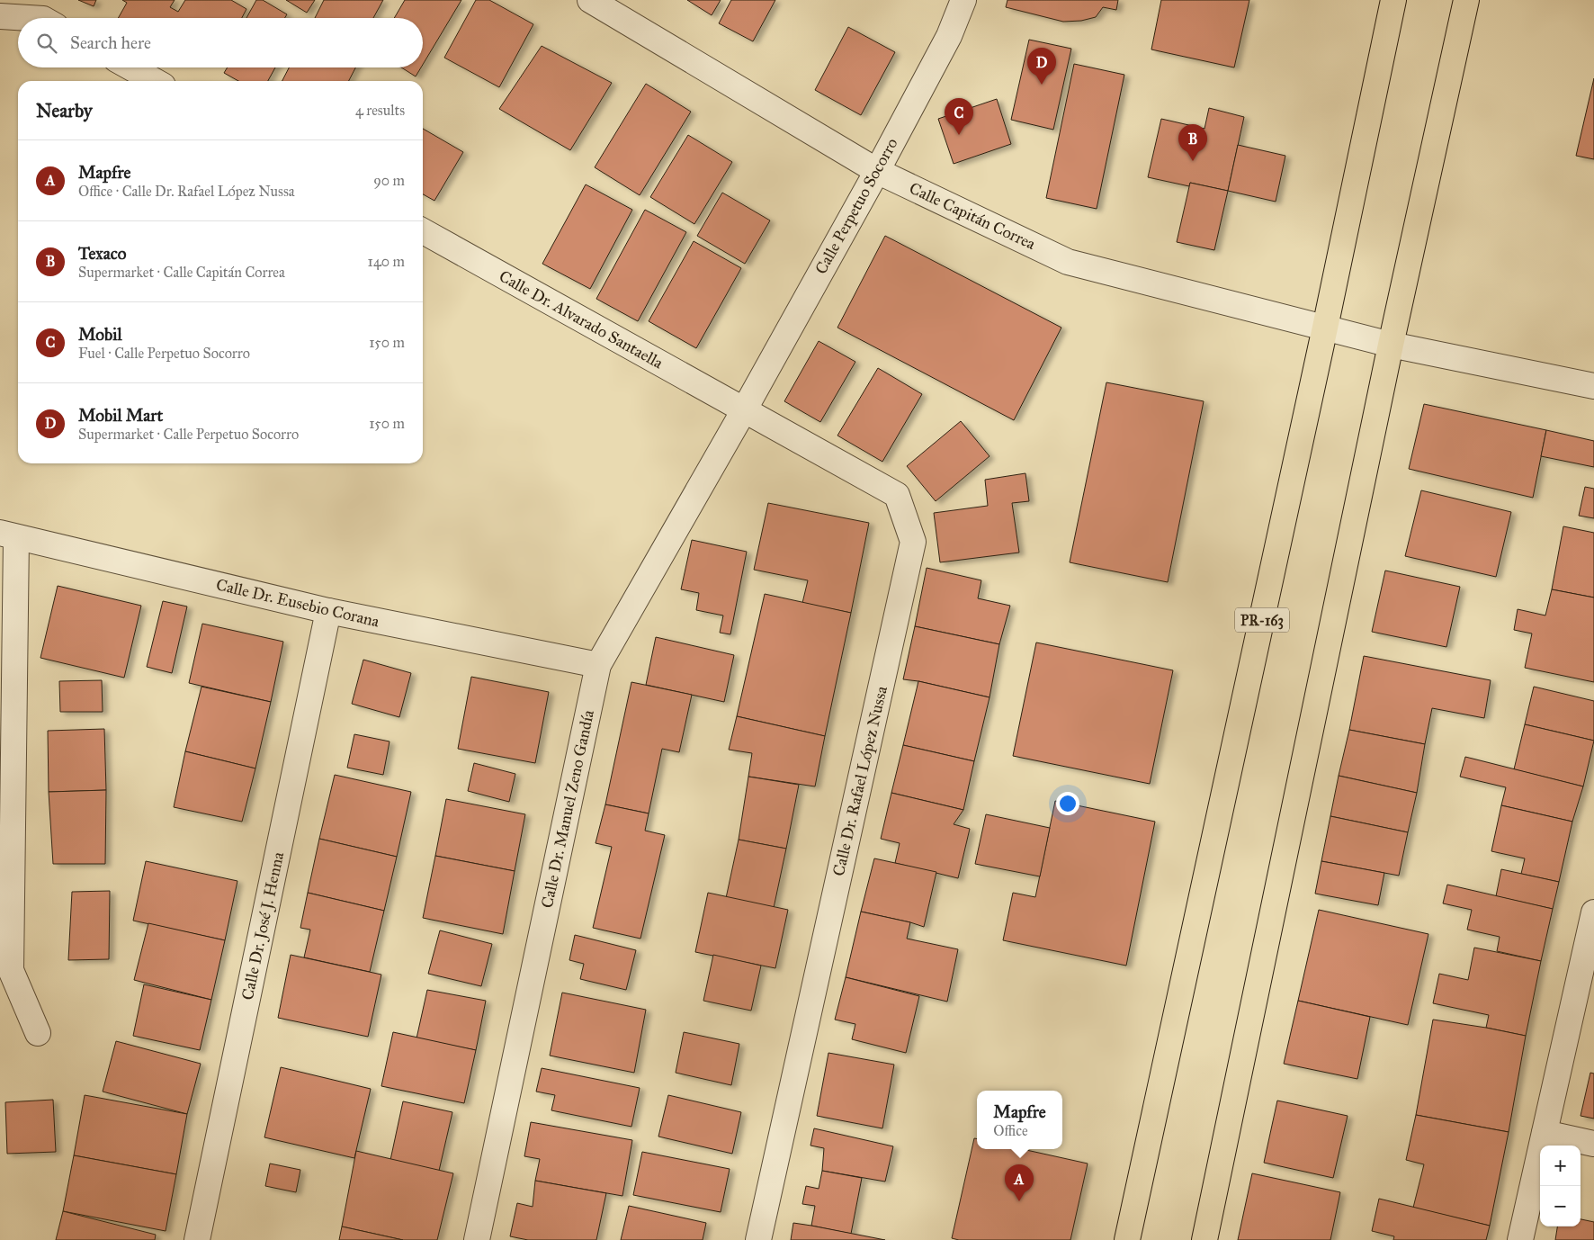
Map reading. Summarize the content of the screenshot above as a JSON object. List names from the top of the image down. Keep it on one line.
{"streets":{"main road":["PR-163"],"street":["Calle Perpetuo Socorro","Calle Capitán Correa","Calle Dr. Alvarado Santaella","Calle Dr. Eusebio Corana","Calle Dr. Rafael López Nussa","Calle Dr. Manuel Zeno Gandía","Calle Dr. José J. Henna"]},"crossings":[["Calle Perpetuo Socorro","Calle Capitán Correa"],["Calle Perpetuo Socorro","Calle Dr. Alvarado Santaella"],["Calle Perpetuo Socorro","Calle Dr. Rafael López Nussa"],["Calle Perpetuo Socorro","Calle Dr. Manuel Zeno Gandía"],["Calle Capitán Correa","PR-163"],["Calle Dr. Alvarado Santaella","Calle Dr. Rafael López Nussa"],["Calle Dr. Alvarado Santaella","Calle Dr. Manuel Zeno Gandía"],["Calle Dr. Eusebio Corana","Calle Dr. Manuel Zeno Gandía"],["Calle Dr. Eusebio Corana","Calle Dr. José J. Henna"],["Calle Dr. Rafael López Nussa","Calle Dr. Manuel Zeno Gandía"]],"page":{"search":"Search here","pins":["D","C","B","A"],"heading":["Nearby","4 results"],"list":[{"mark":"A","name":"Mapfre","note":"Office · Calle Dr. Rafael López Nussa","value":"90 m"},{"mark":"B","name":"Texaco","note":"Supermarket · Calle Capitán Correa","value":"140 m"},{"mark":"C","name":"Mobil","note":"Fuel · Calle Perpetuo Socorro","value":"150 m"},{"mark":"D","name":"Mobil Mart","note":"Supermarket · Calle Perpetuo Socorro","value":"150 m"}],"popup":["Mapfre","Office"],"map_buttons":["+","−"]}}
